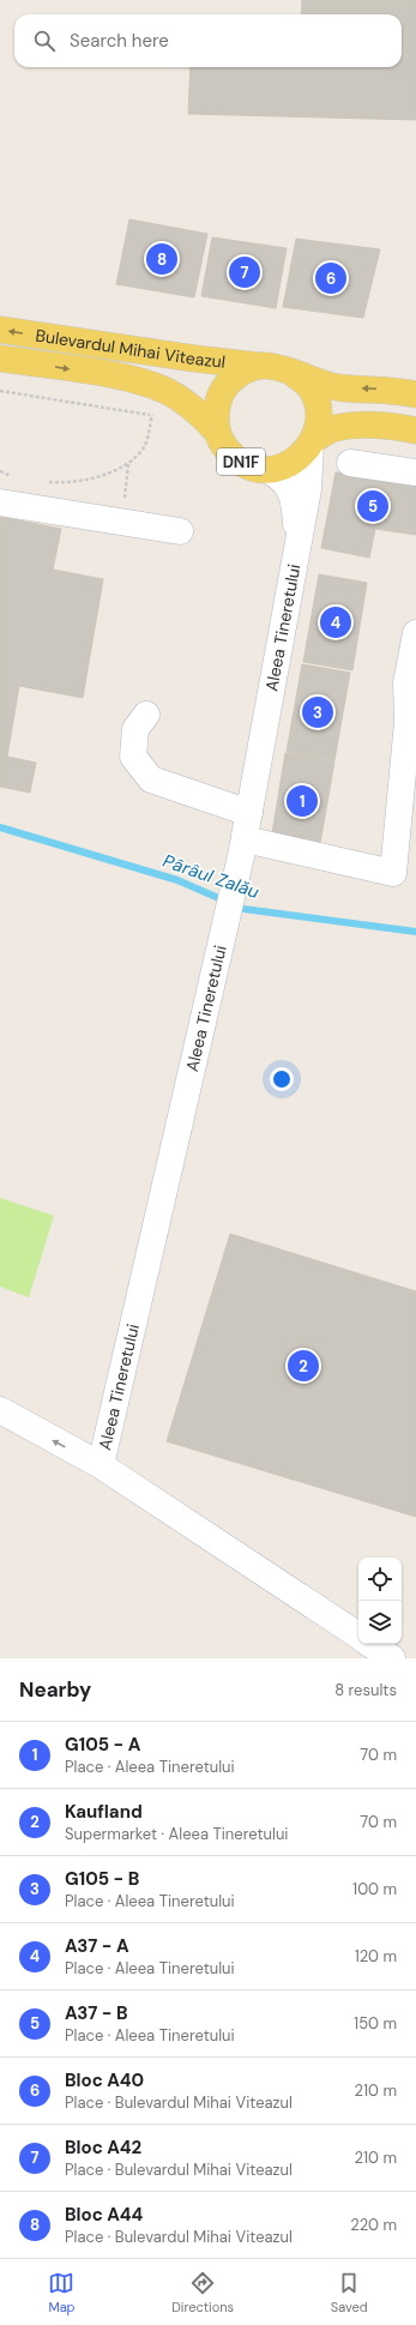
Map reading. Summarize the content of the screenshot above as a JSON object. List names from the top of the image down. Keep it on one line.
{"streets":{"main road":["Bulevardul Mihai Viteazul","DN1F"],"street":["Aleea Tineretului"]},"crossings":[["Bulevardul Mihai Viteazul","DN1F"],["Bulevardul Mihai Viteazul","Aleea Tineretului"],["DN1F","Aleea Tineretului"]],"water":["Pârâul Zalău"],"page":{"search":"Search here","pins":["8","7","6","5","4","3","1","2"],"heading":["Nearby","8 results"],"list":[{"mark":"1","name":"G105 - A","note":"Place · Aleea Tineretului","value":"70 m"},{"mark":"2","name":"Kaufland","note":"Supermarket · Aleea Tineretului","value":"70 m"},{"mark":"3","name":"G105 - B","note":"Place · Aleea Tineretului","value":"100 m"},{"mark":"4","name":"A37 - A","note":"Place · Aleea Tineretului","value":"120 m"},{"mark":"5","name":"A37 - B","note":"Place · Aleea Tineretului","value":"150 m"},{"mark":"6","name":"Bloc A40","note":"Place · Bulevardul Mihai Viteazul","value":"210 m"},{"mark":"7","name":"Bloc A42","note":"Place · Bulevardul Mihai Viteazul","value":"210 m"},{"mark":"8","name":"Bloc A44","note":"Place · Bulevardul Mihai Viteazul","value":"220 m"}],"nav":["Map","Directions","Saved"]}}
